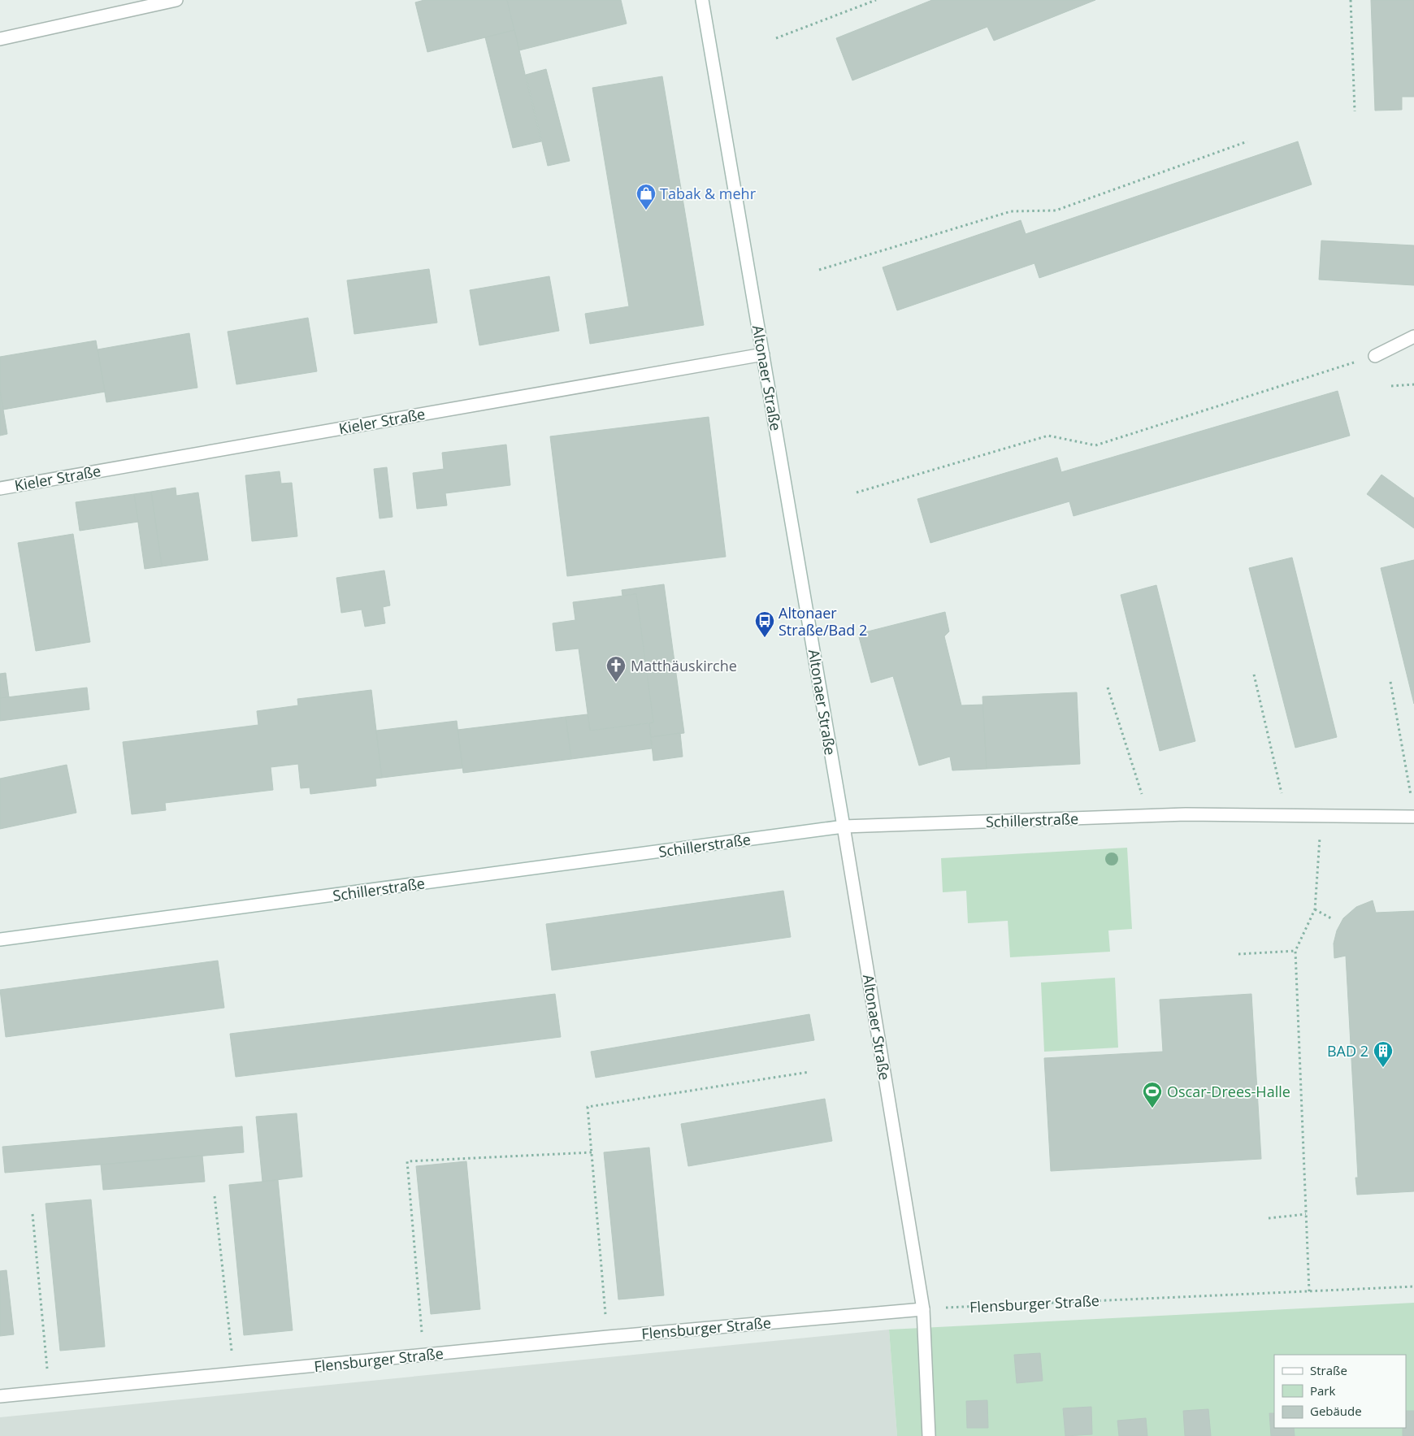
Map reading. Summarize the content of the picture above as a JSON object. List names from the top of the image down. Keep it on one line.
{"streets":{"street":["Altonaer Straße","Kieler Straße","Schillerstraße","Flensburger Straße"]},"crossings":[["Altonaer Straße","Kieler Straße"],["Altonaer Straße","Schillerstraße"],["Altonaer Straße","Flensburger Straße"]],"places":{"shop":["Tabak & mehr"],"bus stop":["Altonaer Straße/Bad 2"],"church":["Matthäuskirche"],"building":["BAD 2"],"sports":["Oscar-Drees-Halle"]},"legend":["Straße","Park","Gebäude"]}
